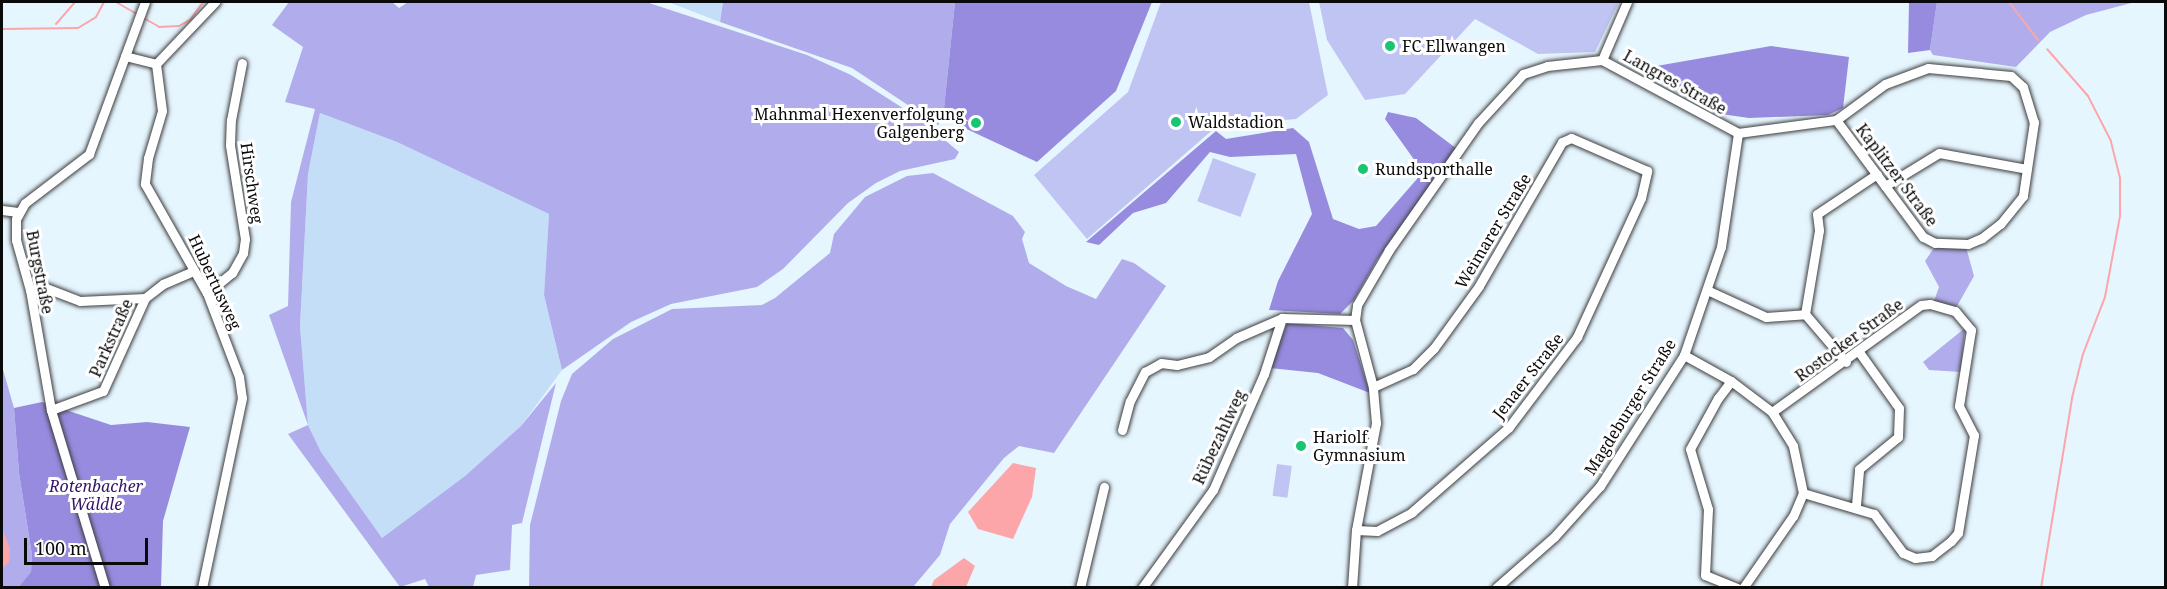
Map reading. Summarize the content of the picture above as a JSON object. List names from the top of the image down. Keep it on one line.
{"streets":{"street":["Langres Straße","Kaplitzer Straße","Hirschweg","Weimarer Straße","Burgstraße","Hubertusweg","Parkstraße","Rostocker Straße","Jenaer Straße","Magdeburger Straße","Rübezahlweg"]},"crossings":[["Langres Straße","Kaplitzer Straße"],["Langres Straße","Magdeburger Straße"],["Hirschweg","Hubertusweg"],["Weimarer Straße","Jenaer Straße"],["Burgstraße","Parkstraße"],["Hubertusweg","Parkstraße"]],"parks":["Rotenbacher Wäldle"],"places":["FC Ellwangen","Waldstadion","Mahnmal Hexenverfolgung Galgenberg","Rundsporthalle","Hariolf Gymnasium"],"scale_bar":"100 m"}
